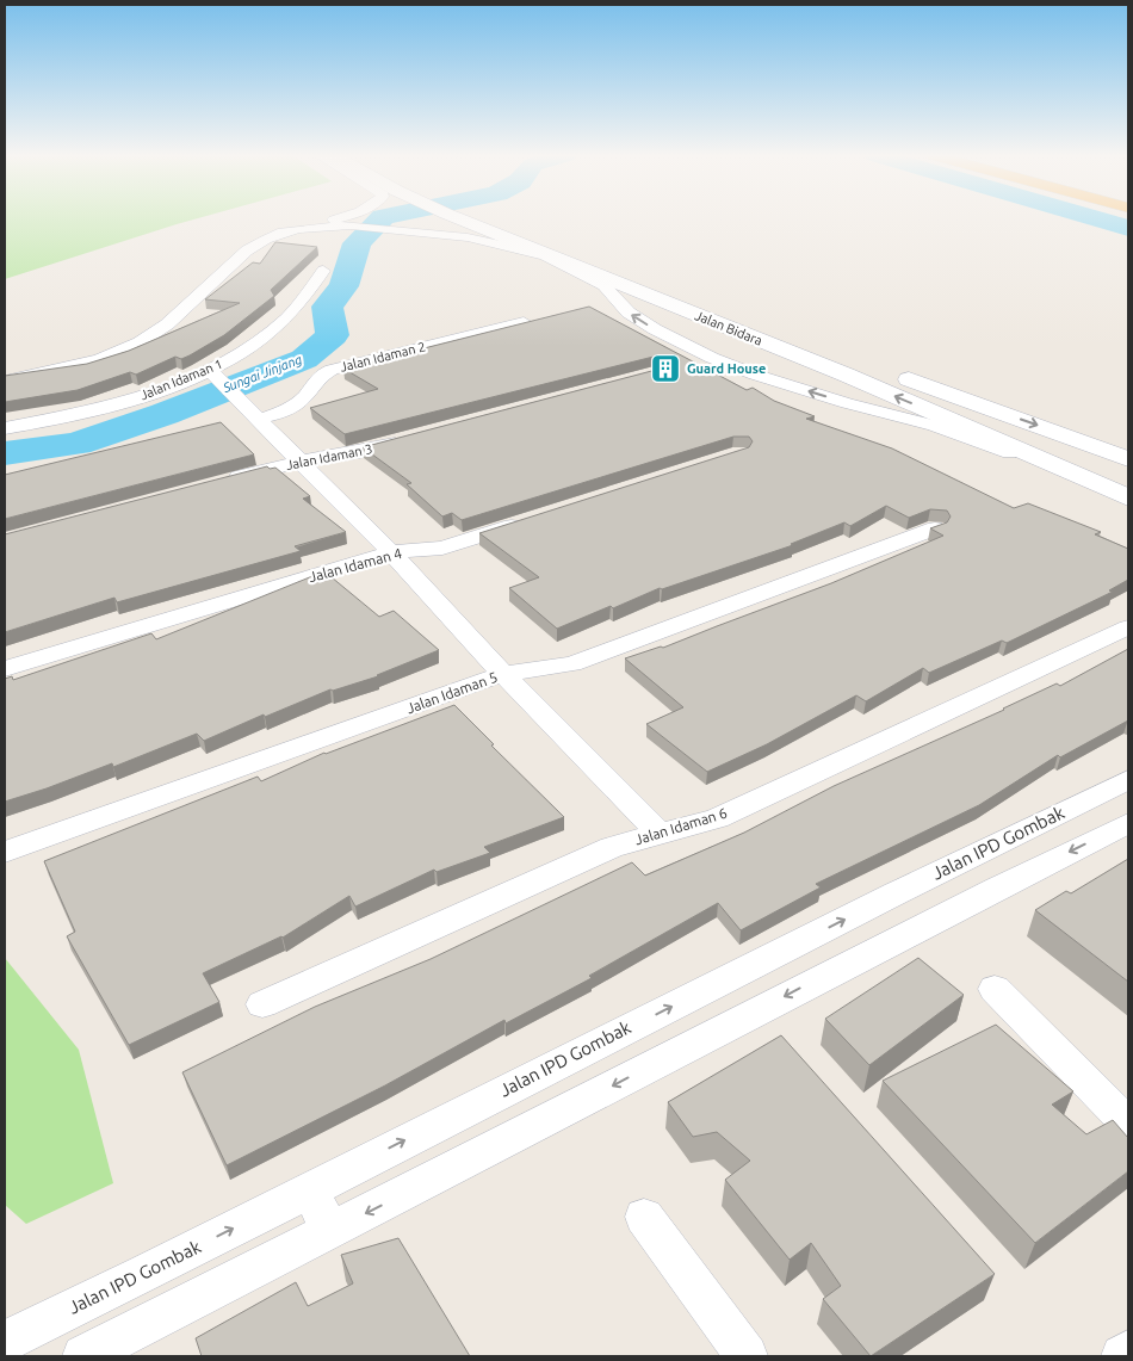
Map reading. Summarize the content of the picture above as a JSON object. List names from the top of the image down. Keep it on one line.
{"streets":{"main road":["Jalan Bidara"],"street":["Jalan Idaman 2","Jalan Idaman 1","Jalan Idaman 3","Jalan Idaman 4","Jalan Idaman 5","Jalan Idaman 6","Jalan IPD Gombak"]},"water":["Sungai Jinjang"],"places":{"building":["Guard House"]}}
